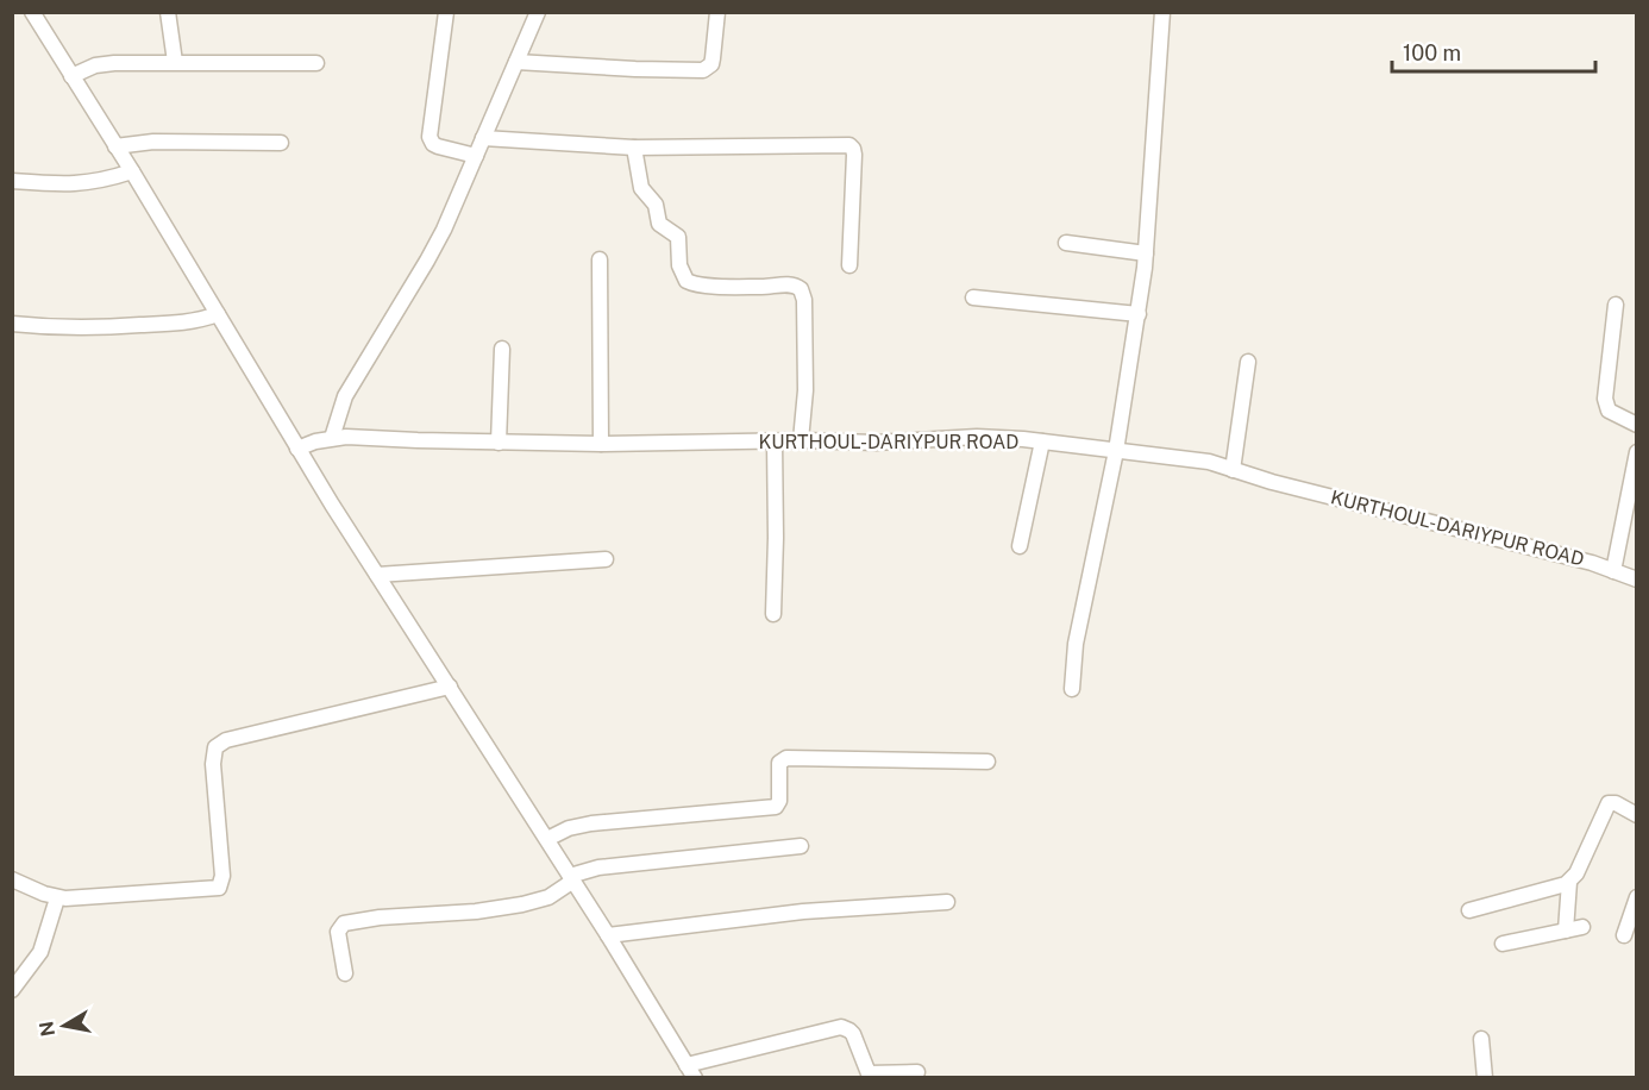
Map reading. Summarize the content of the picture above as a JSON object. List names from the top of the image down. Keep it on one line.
{"streets":{"street":["KURTHOUL-DARIYPUR ROAD"]},"scale_bar":"100 m","north":"left"}
